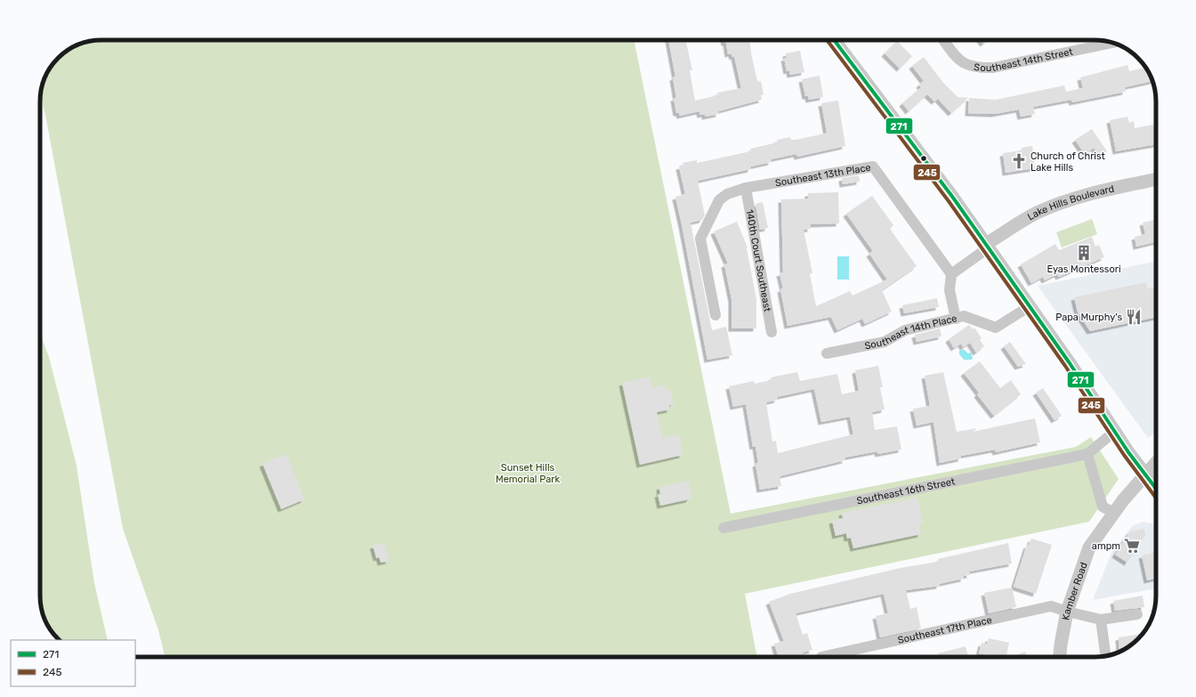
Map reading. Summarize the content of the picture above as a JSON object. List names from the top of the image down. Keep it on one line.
{"streets":{"street":["Southeast 14th Street","Southeast 13th Place","Lake Hills Boulevard","140th Court Southeast","Southeast 14th Place","Southeast 16th Street","Kamber Road","Southeast 17th Place"]},"crossings":[["Southeast 13th Place","140th Court Southeast"],["Kamber Road","Southeast 17th Place"]],"parks":["Sunset Hills Memorial Park"],"places":{"church":["Church of Christ Lake Hills"],"building":["Eyas Montessori"],"restaurant":["Papa Murphy's"],"supermarket":["ampm"]},"lines":["transit line 271","transit line 245"],"legend":["271","245"]}
